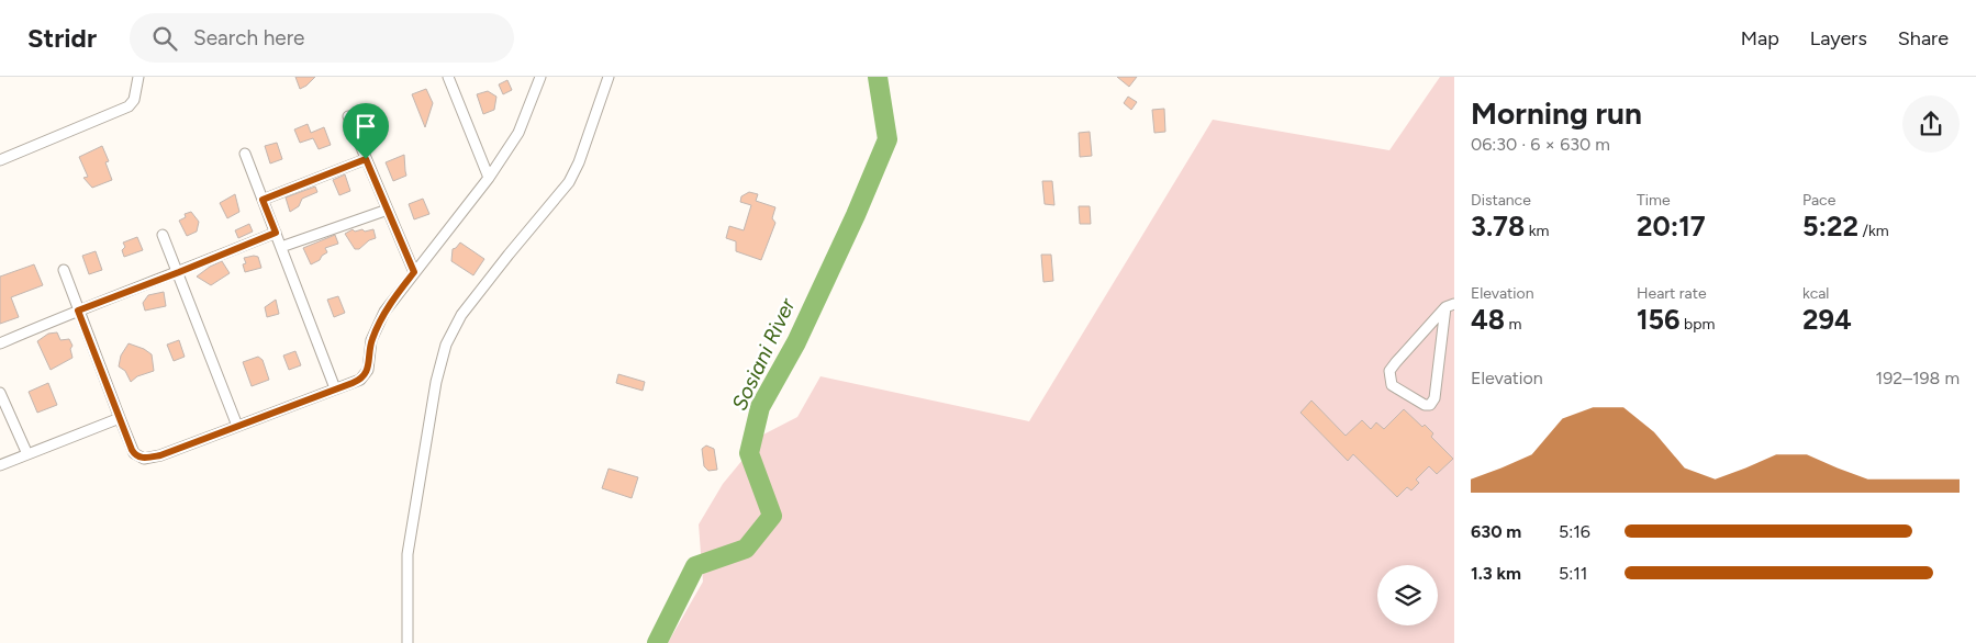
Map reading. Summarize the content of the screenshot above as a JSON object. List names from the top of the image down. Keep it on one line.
{"water":["Sosiani River"],"page":{"header":"Stridr","search":"Search here","nav":["Map","Layers","Share"],"heading":["Morning run","06:30 · 6 × 630 m"],"stats":[["Distance","3.78 km"],["Time","20:17"],["Pace","5:22 /km"],["Elevation","48 m"],["Heart rate","156 bpm"],["kcal","294"]],"chart":["Elevation","192–198 m"],"list":[{"name":"630 m","note":"5:16"},{"name":"1.3 km","note":"5:11"}]}}
